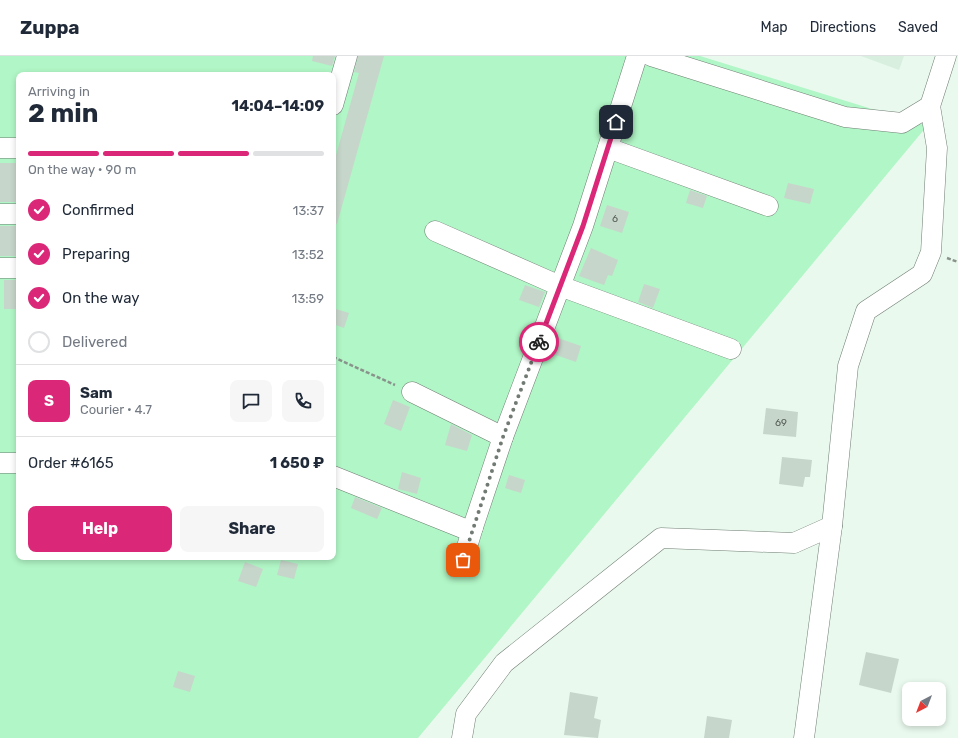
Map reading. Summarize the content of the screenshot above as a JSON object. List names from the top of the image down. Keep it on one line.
{"house_numbers":["6","69"],"north":"bottom left","page":{"header":"Zuppa","nav":["Map","Directions","Saved"],"heading":["2 min","Arriving in","14:04–14:09"],"panel":["Sam","Courier · 4.7","Order #6165","1 650 ₽"],"bar":"On the way · 90 m","list":[["Confirmed","13:37"],["Preparing","13:52"],["On the way","13:59"],"Delivered"],"round":"S","buttons":["Help","Share"]}}
